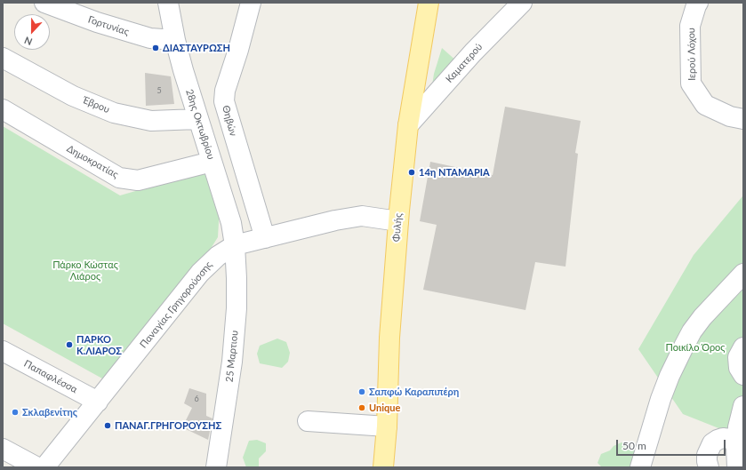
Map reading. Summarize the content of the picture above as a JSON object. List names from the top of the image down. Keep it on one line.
{"streets":{"main road":["Φυλής"],"street":["Γορτυνίας","Ιερού Λόχου","Καματερού","Έβρου","Θηβών","28ης Οκτωβρίου","Δημοκρατίας","Παναγίας Γρηγορούσσης","25 Μαρτιου","Παπαφλέσσα"]},"crossings":[["Γορτυνίας","28ης Οκτωβρίου"],["Καματερού","Φυλής"],["Έβρου","28ης Οκτωβρίου"],["Θηβών","Παναγίας Γρηγορούσσης"],["28ης Οκτωβρίου","Δημοκρατίας"],["28ης Οκτωβρίου","Παναγίας Γρηγορούσσης"],["28ης Οκτωβρίου","25 Μαρτιου"],["Φυλής","Παναγίας Γρηγορούσσης"],["Παναγίας Γρηγορούσσης","25 Μαρτιου"],["Παναγίας Γρηγορούσσης","Παπαφλέσσα"]],"parks":["Πάρκο Κώστας Λιάρος","Ποικίλο Όρος"],"places":["ΔΙΑΣΤΑΥΡΩΣΗ","14η ΝΤΑΜΑΡΙΑ","ΠΑΡΚΟ Κ.ΛΙΑΡΟΣ","Σαπφώ Καραπιπέρη","Unique","Σκλαβενίτης","ΠΑΝΑΓ.ΓΡΗΓΟΡΟΥΣΗΣ"],"house_numbers":["5","6"],"scale_bar":"50 m","north":"bottom"}
